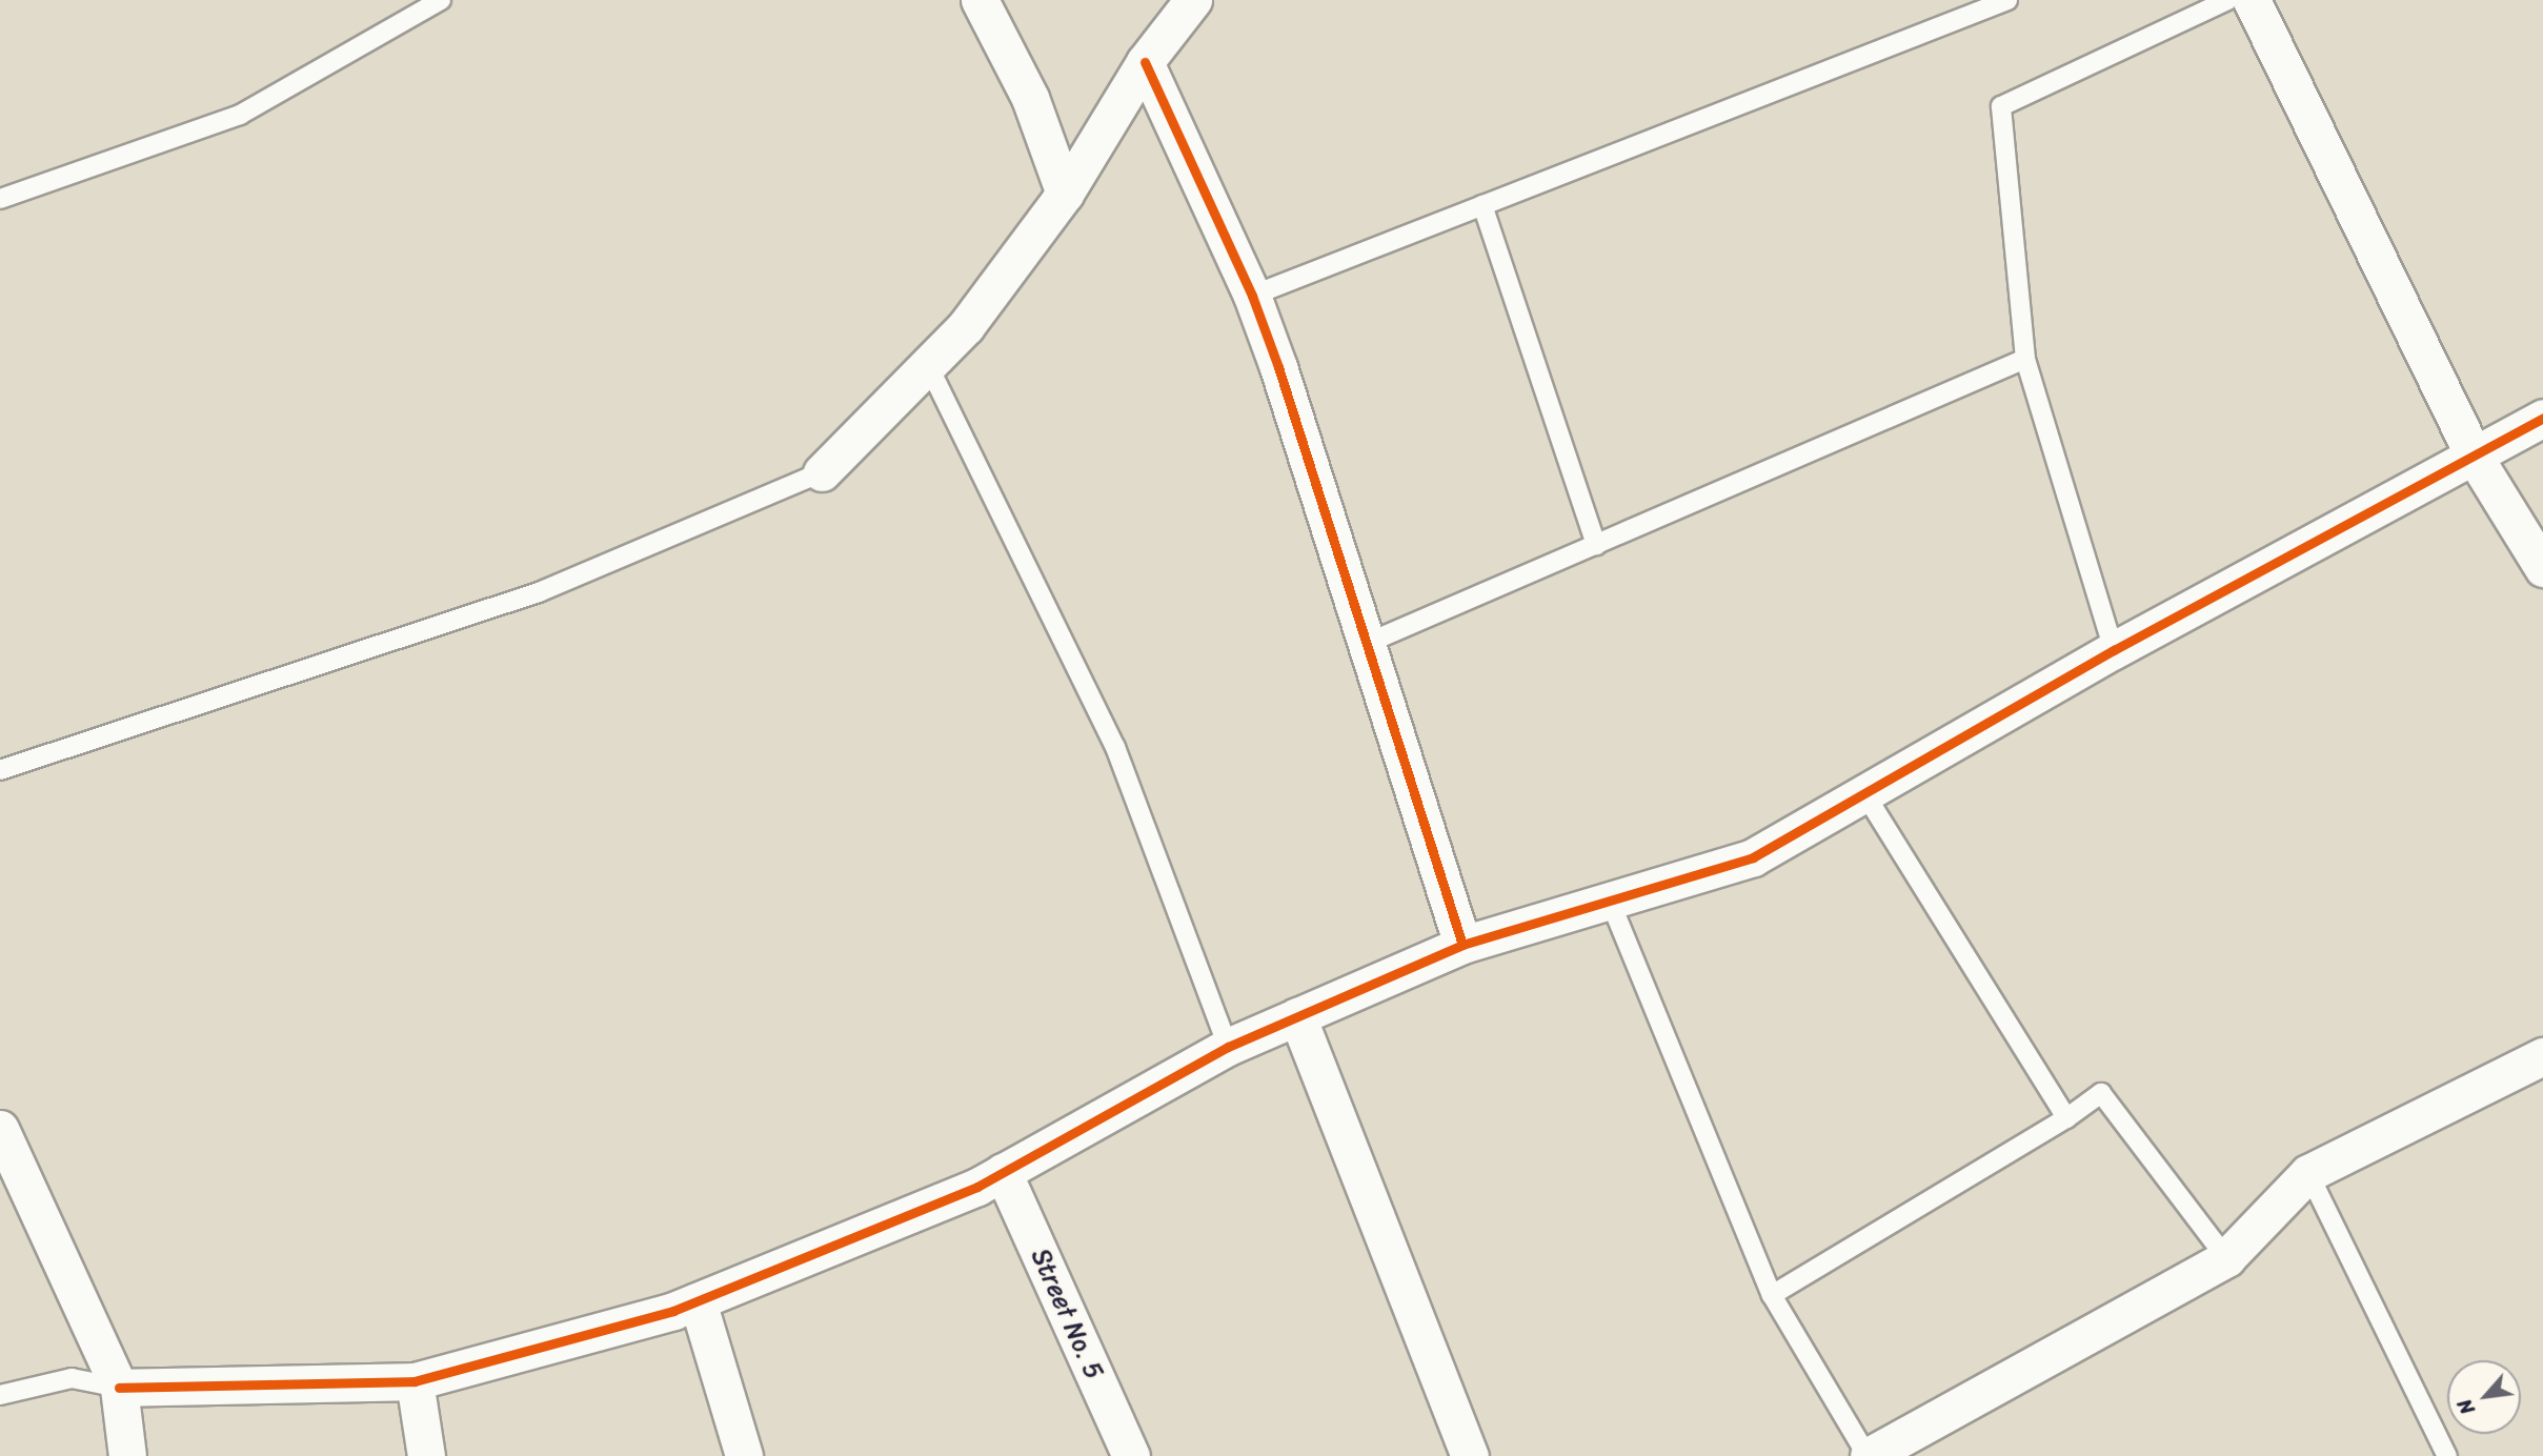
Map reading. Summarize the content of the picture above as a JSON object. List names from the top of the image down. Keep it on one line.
{"streets":{"street":["Street No. 5"]},"north":"bottom left"}
